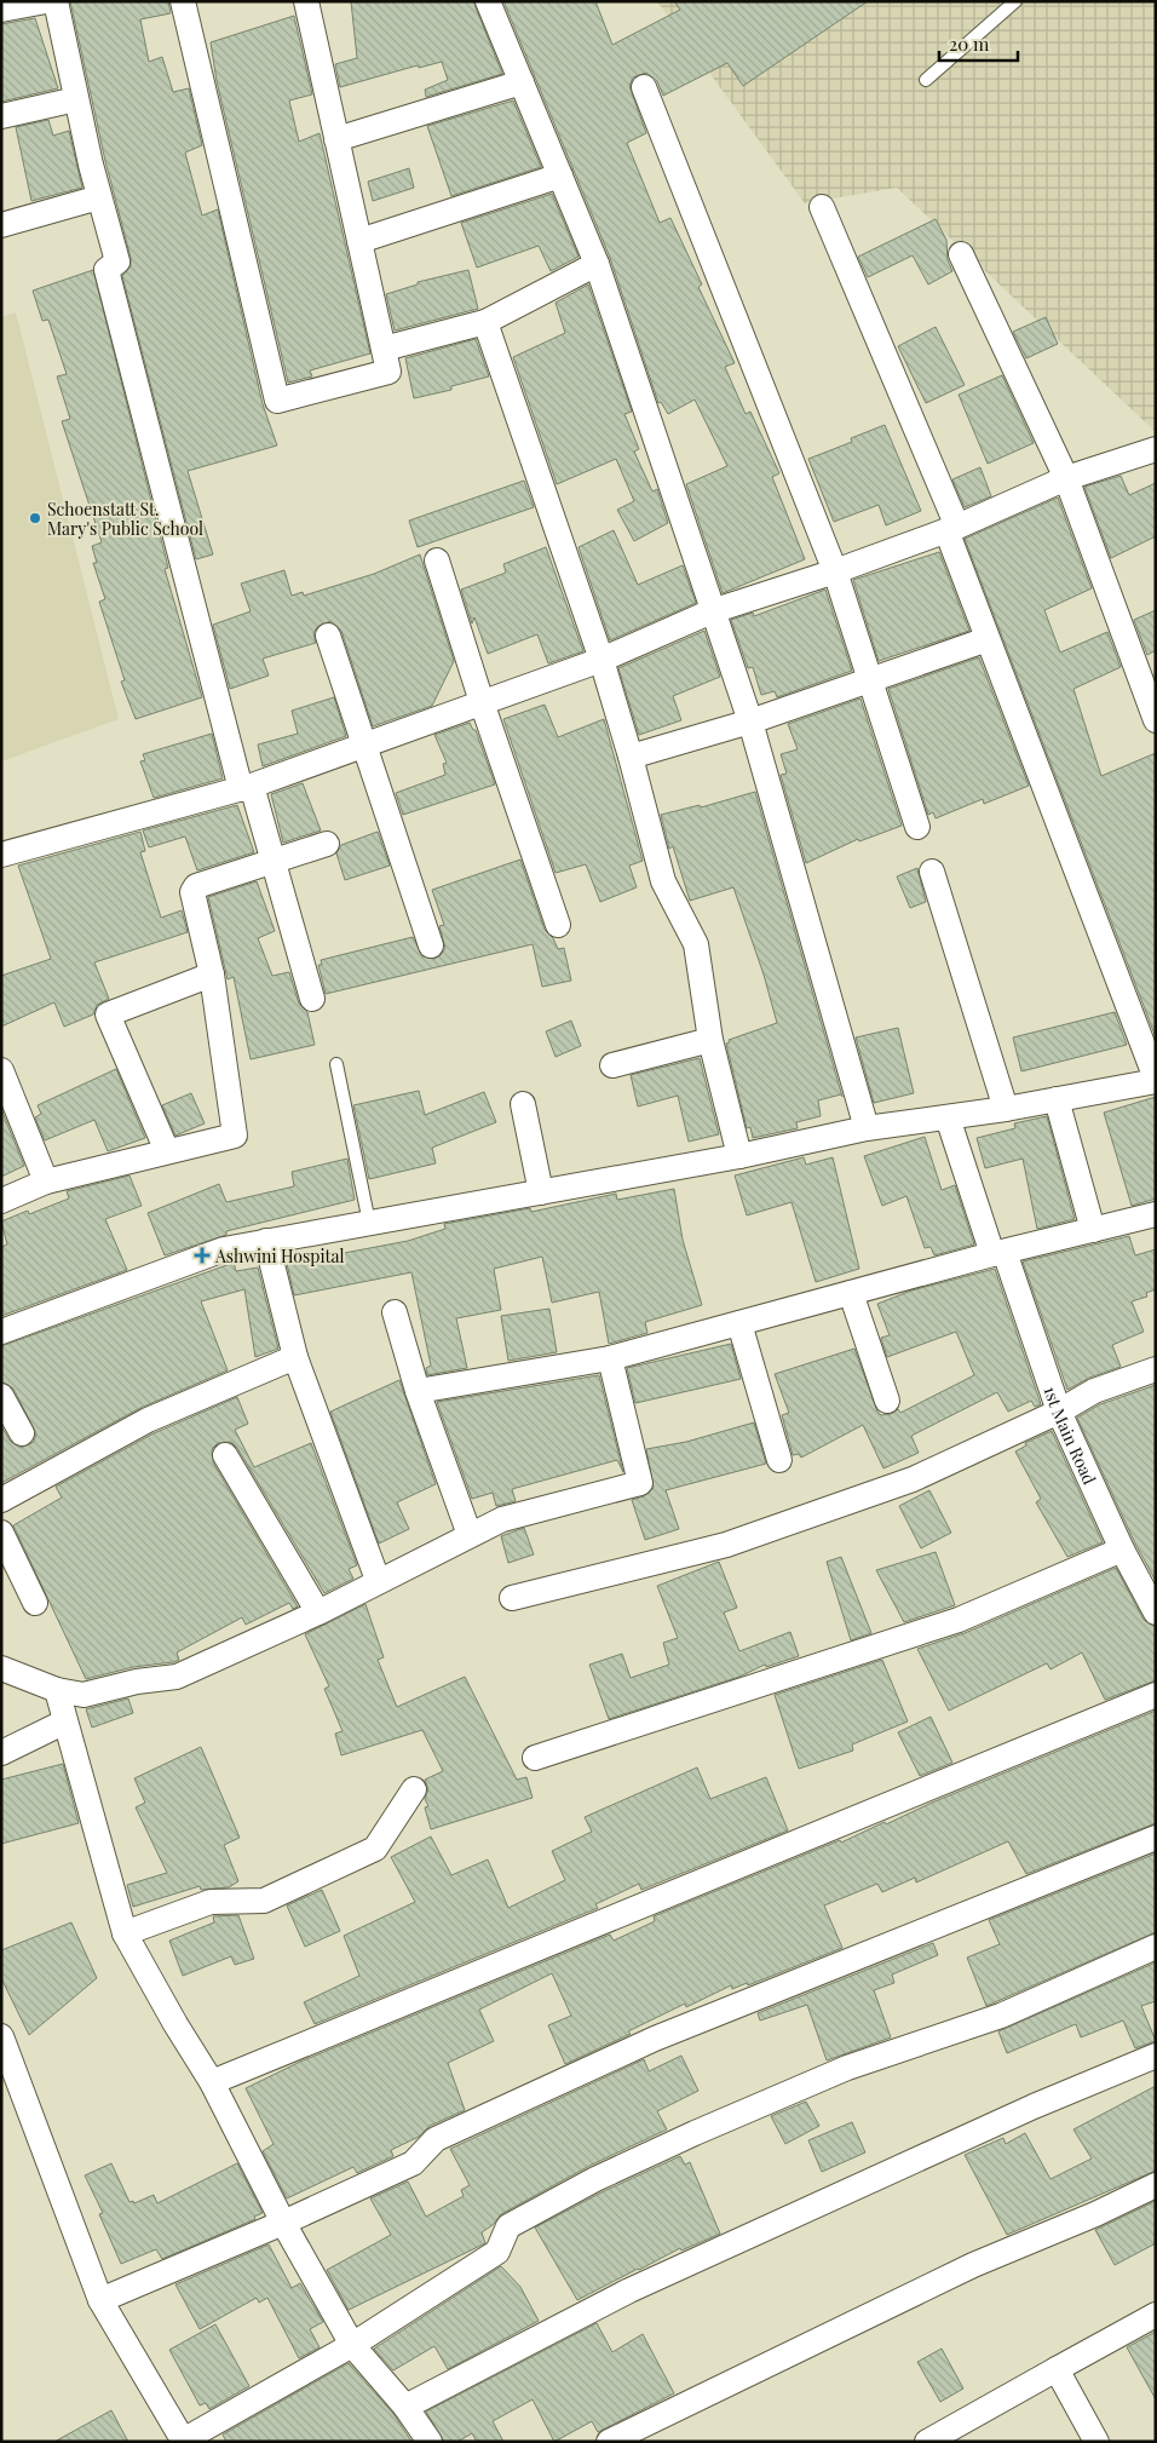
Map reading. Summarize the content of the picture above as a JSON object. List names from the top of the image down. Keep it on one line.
{"streets":{"street":["1st Main Road"]},"places":{"other":["Schoenstatt St. Mary's Public School"],"health":["Ashwini Hospital"]},"scale_bar":"20 m"}
